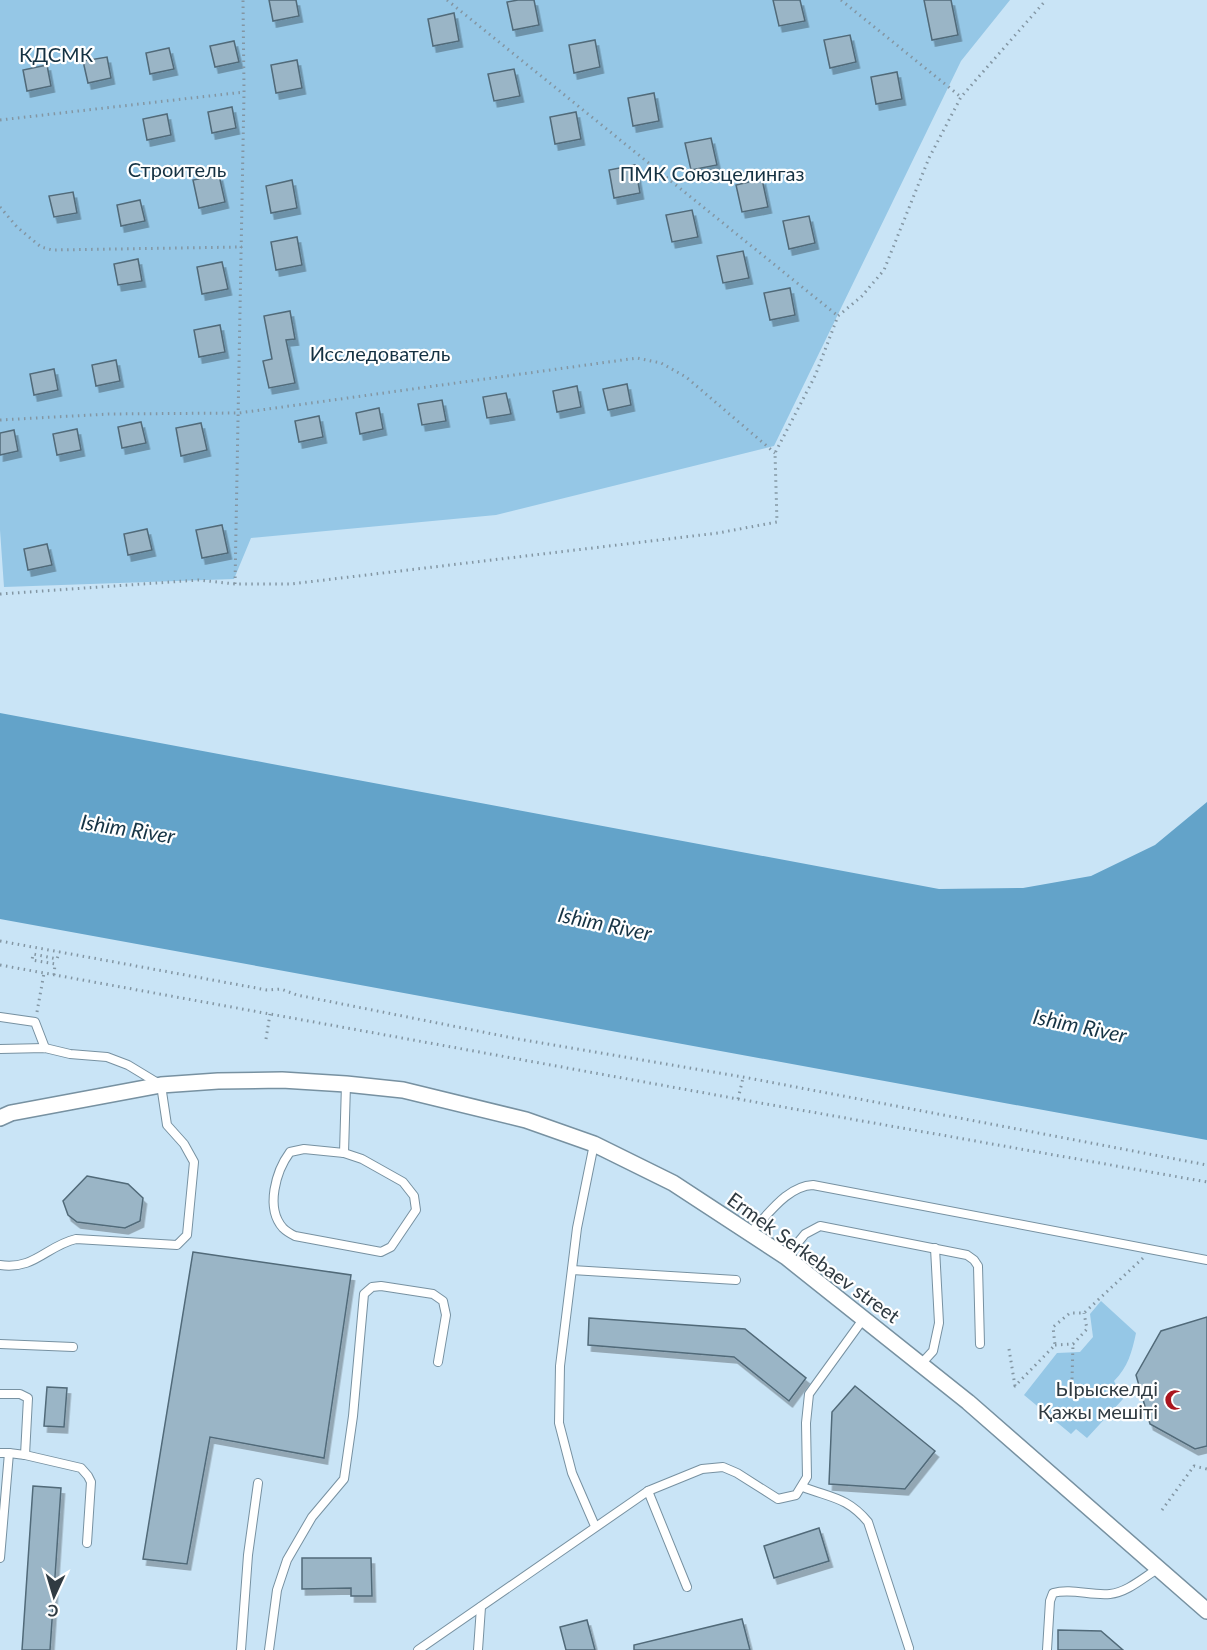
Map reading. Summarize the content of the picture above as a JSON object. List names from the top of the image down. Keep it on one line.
{"streets":{"street":["Ermek Serkebaev street"]},"water":["Ishim River"],"parks":["КДСМК","Строитель","ПМК Союзцелингаз","Исследователь"],"places":{"mosque":["Ырыскелді Қажы мешіті"]},"north":"bottom"}
